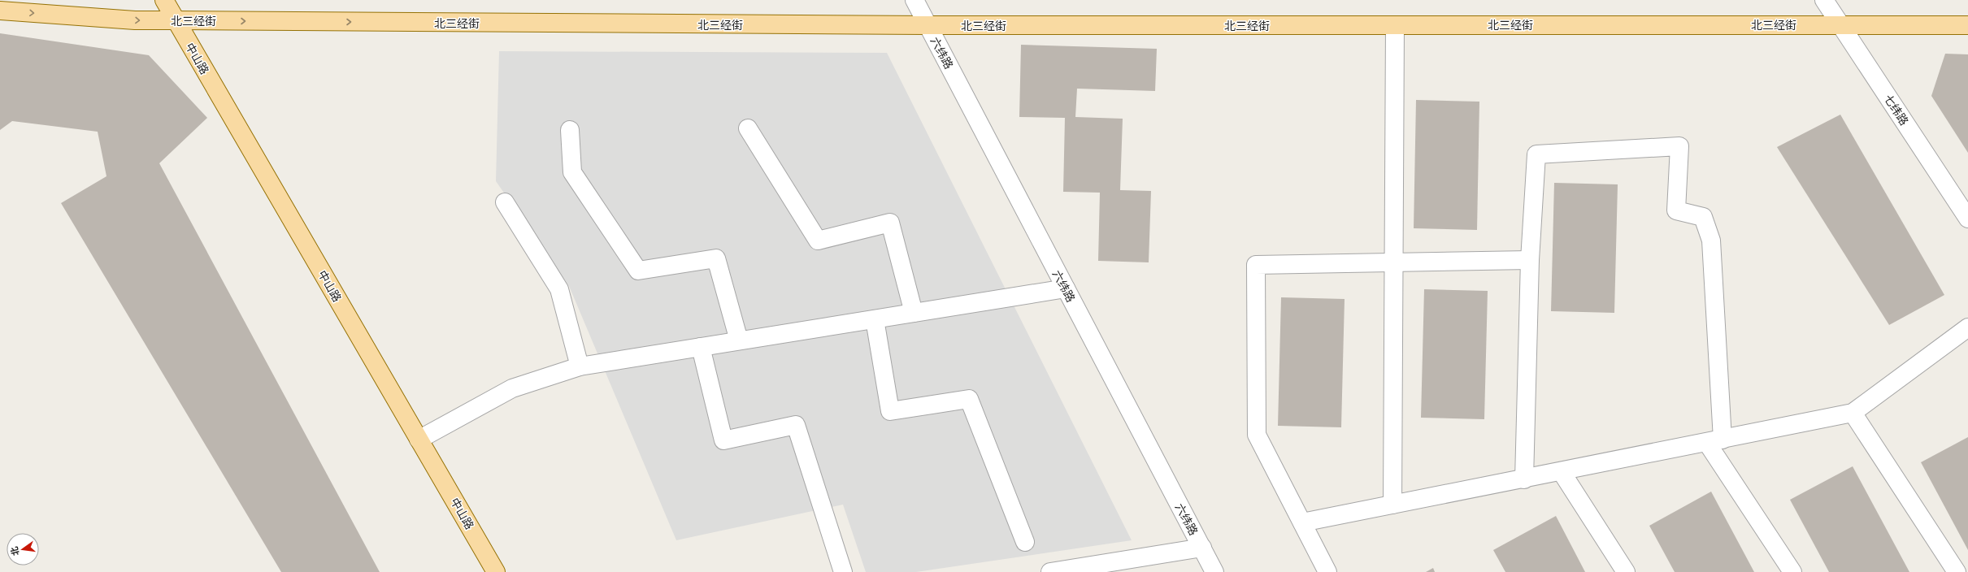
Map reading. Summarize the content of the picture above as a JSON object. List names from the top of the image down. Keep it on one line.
{"streets":{"main road":["北三经街","中山路"],"street":["六纬路","七纬路"]},"crossings":[["北三经街","六纬路"],["北三经街","中山路"],["北三经街","七纬路"]],"one_way":["北三经街"],"north":"left"}
